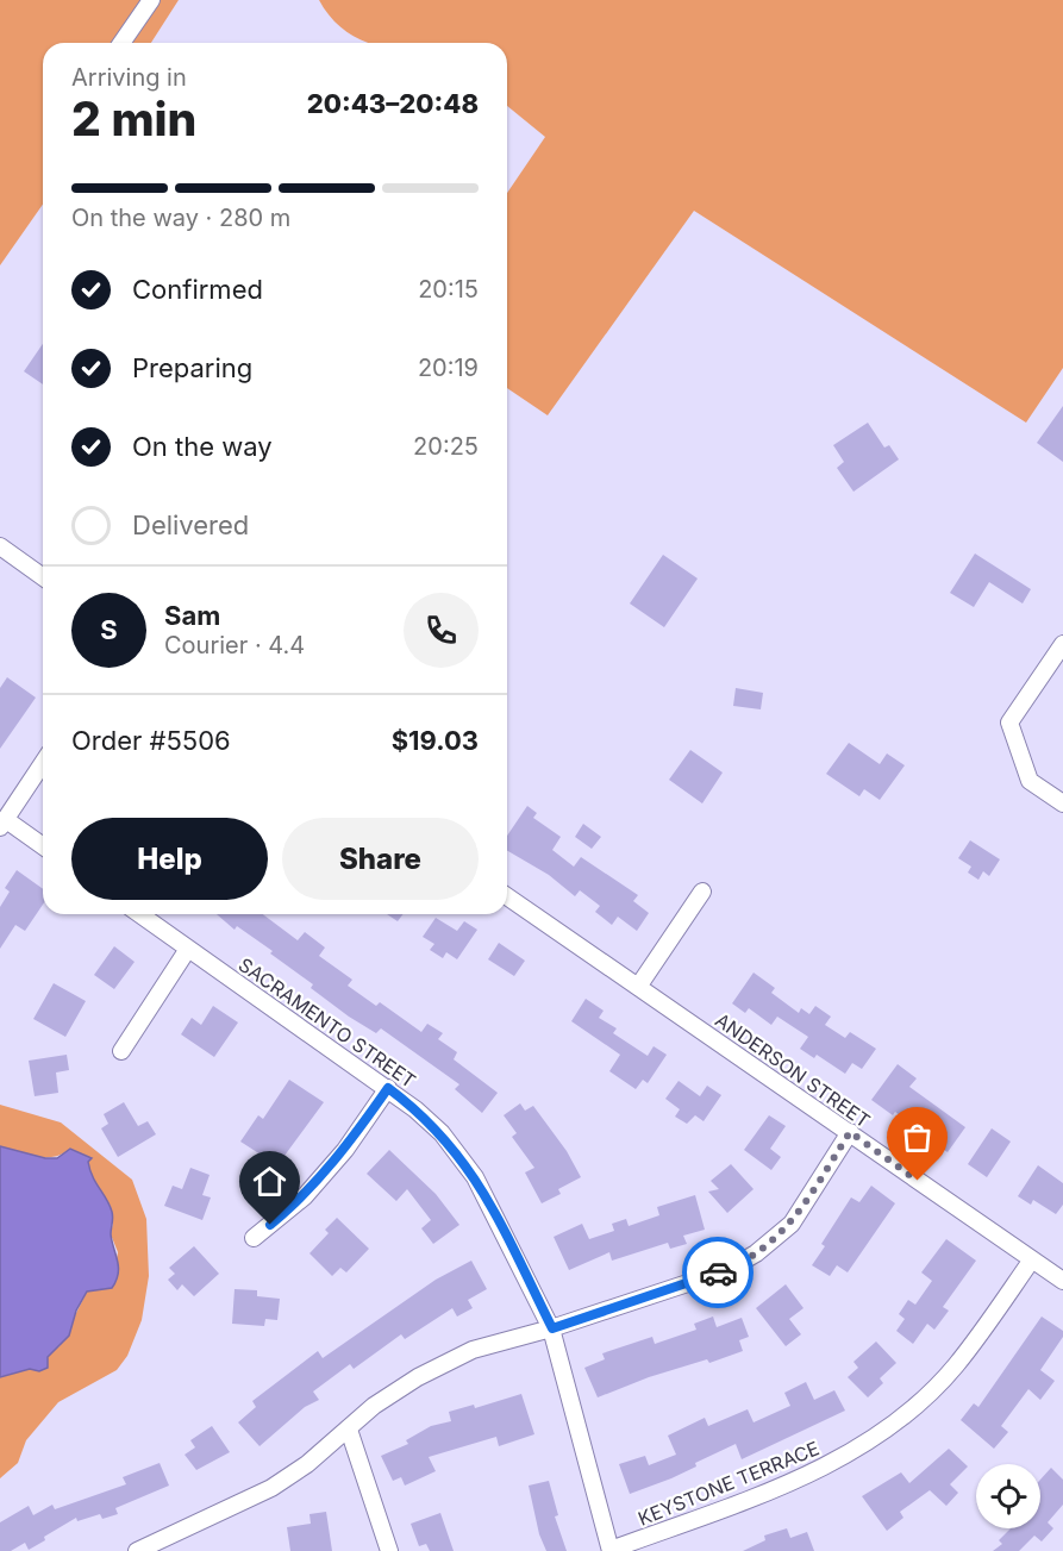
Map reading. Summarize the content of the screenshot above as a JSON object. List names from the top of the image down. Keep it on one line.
{"streets":{"street":["SACRAMENTO STREET","ANDERSON STREET","KEYSTONE TERRACE"]},"crossings":[["SACRAMENTO STREET","KEYSTONE TERRACE"],["ANDERSON STREET","KEYSTONE TERRACE"]],"page":{"heading":["2 min","Arriving in","20:43–20:48"],"panel":["Sam","Courier · 4.4","Order #5506","$19.03"],"bar":"On the way · 280 m","list":[["Confirmed","20:15"],["Preparing","20:19"],["On the way","20:25"],"Delivered"],"round":"S","buttons":["Help","Share"]}}
